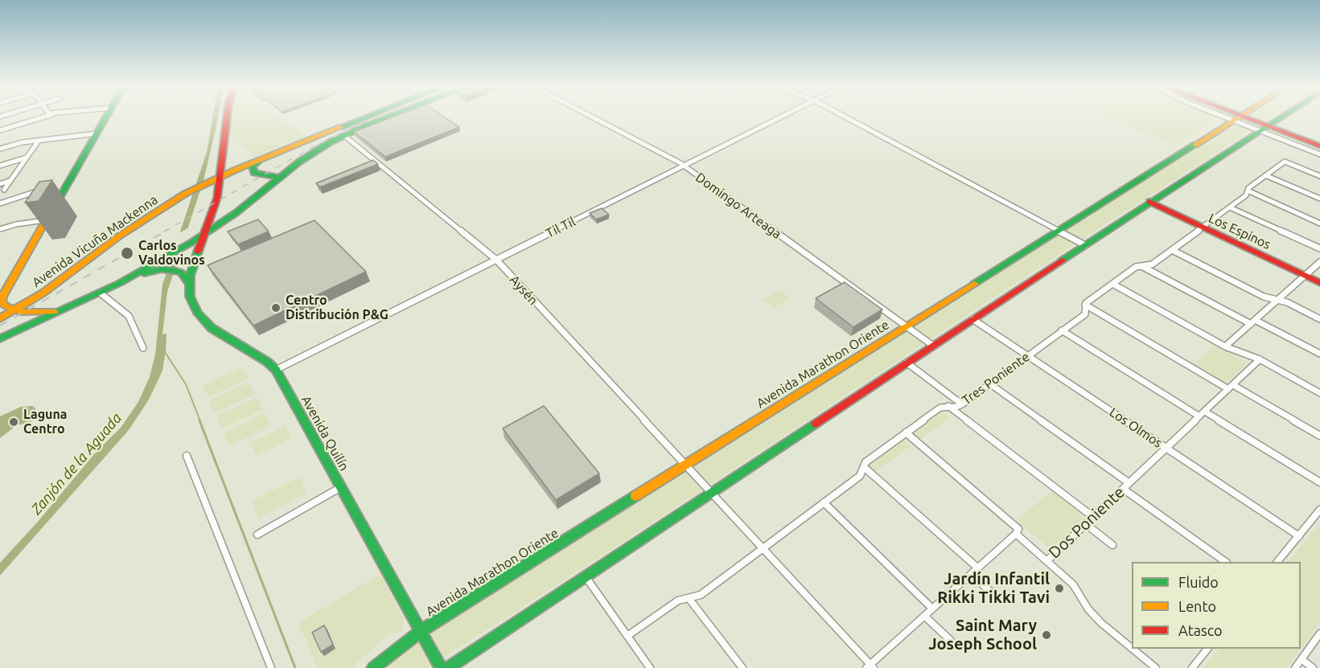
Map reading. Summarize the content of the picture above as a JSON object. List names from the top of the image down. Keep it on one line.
{"streets":{"main road":["Los Espinos","Avenida Vicuña Mackenna","Avenida Marathon Oriente","Avenida Quilín"],"street":["Domingo Arteaga","Til Til","Aysén","Tres Poniente","Los Olmos","Dos Poniente"]},"crossings":[["Domingo Arteaga","Til Til"],["Domingo Arteaga","Avenida Marathon Oriente"],["Til Til","Aysén"],["Til Til","Avenida Quilín"],["Los Espinos","Tres Poniente"],["Aysén","Avenida Marathon Oriente"],["Aysén","Tres Poniente"],["Avenida Marathon Oriente","Avenida Quilín"],["Tres Poniente","Los Olmos"],["Tres Poniente","Dos Poniente"],["Los Olmos","Dos Poniente"]],"water":["Zanjón de la Aguada"],"places":["Carlos Valdovinos","Centro Distribución P&G","Laguna Centro","Jardín Infantil Rikki Tikki Tavi","Saint Mary Joseph School"],"legend":["Fluido","Lento","Atasco"]}
